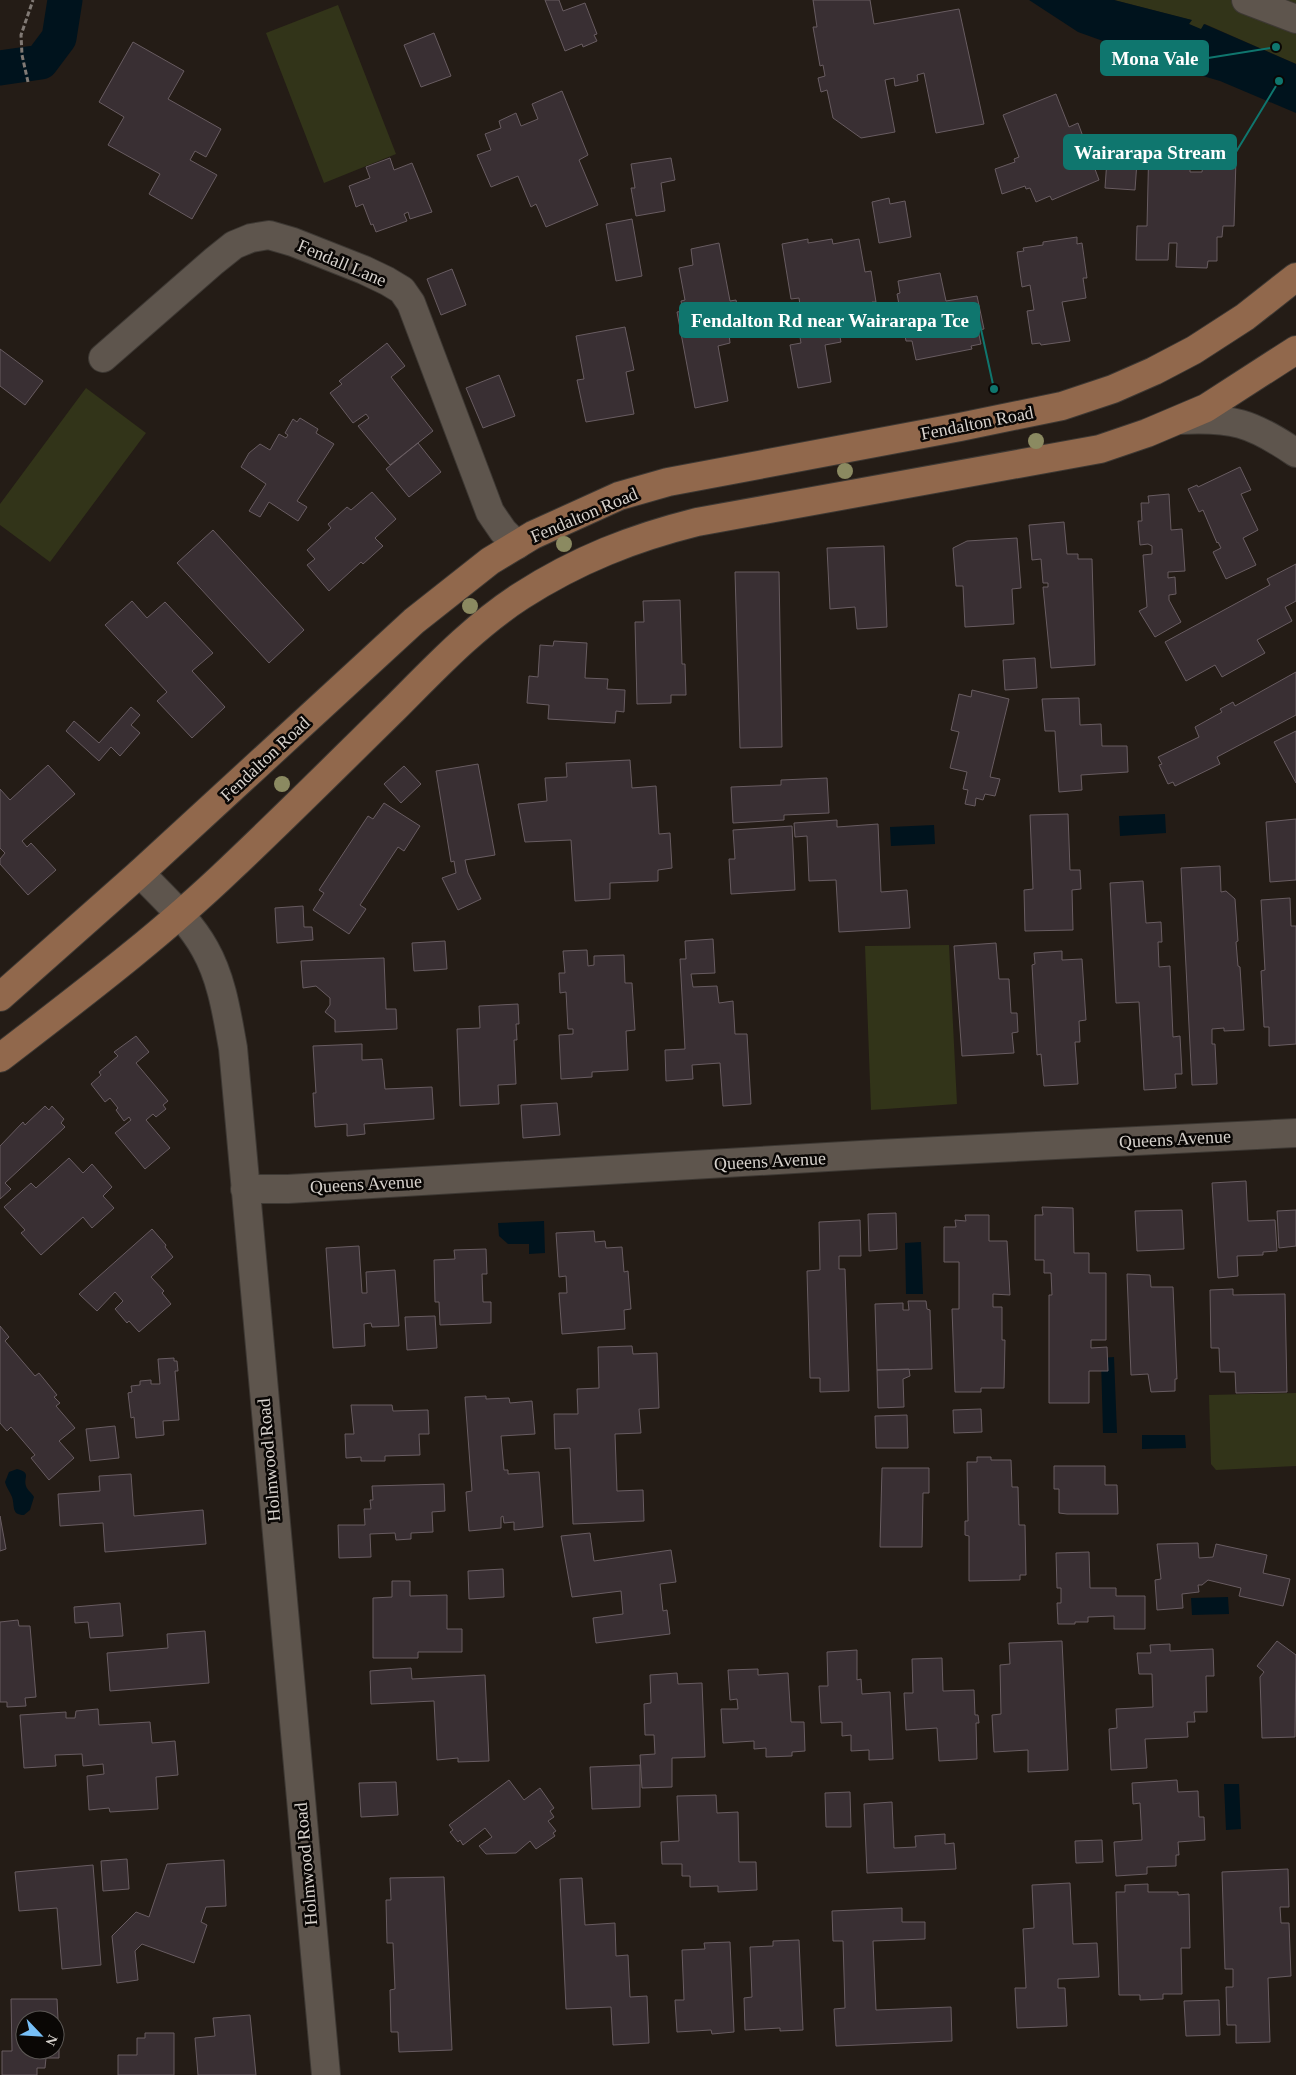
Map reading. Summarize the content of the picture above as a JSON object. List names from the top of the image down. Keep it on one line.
{"streets":{"main road":["Fendalton Road"],"street":["Fendall Lane","Queens Avenue","Holmwood Road"]},"crossings":[["Fendall Lane","Fendalton Road"],["Fendalton Road","Holmwood Road"],["Queens Avenue","Holmwood Road"]],"places":["Mona Vale","Wairarapa Stream","Fendalton Rd near Wairarapa Tce"],"north":"bottom right"}
